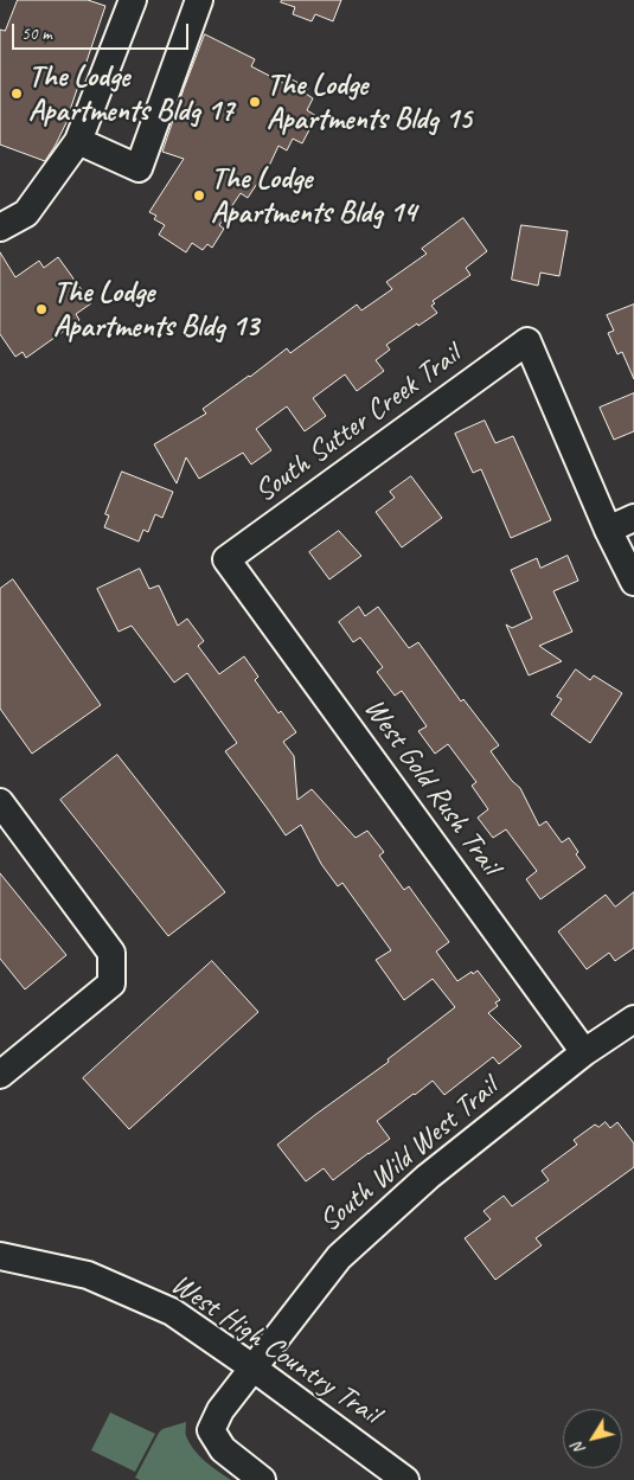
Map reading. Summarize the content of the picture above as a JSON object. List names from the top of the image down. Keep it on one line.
{"streets":{"street":["South Sutter Creek Trail","West Gold Rush Trail","South Wild West Trail","West High Country Trail"]},"crossings":[["South Sutter Creek Trail","West Gold Rush Trail"],["West Gold Rush Trail","South Wild West Trail"],["South Wild West Trail","West High Country Trail"]],"places":["The Lodge Apartments Bldg 17","The Lodge Apartments Bldg 15","The Lodge Apartments Bldg 14","The Lodge Apartments Bldg 13"],"scale_bar":"50 m","north":"bottom left"}
